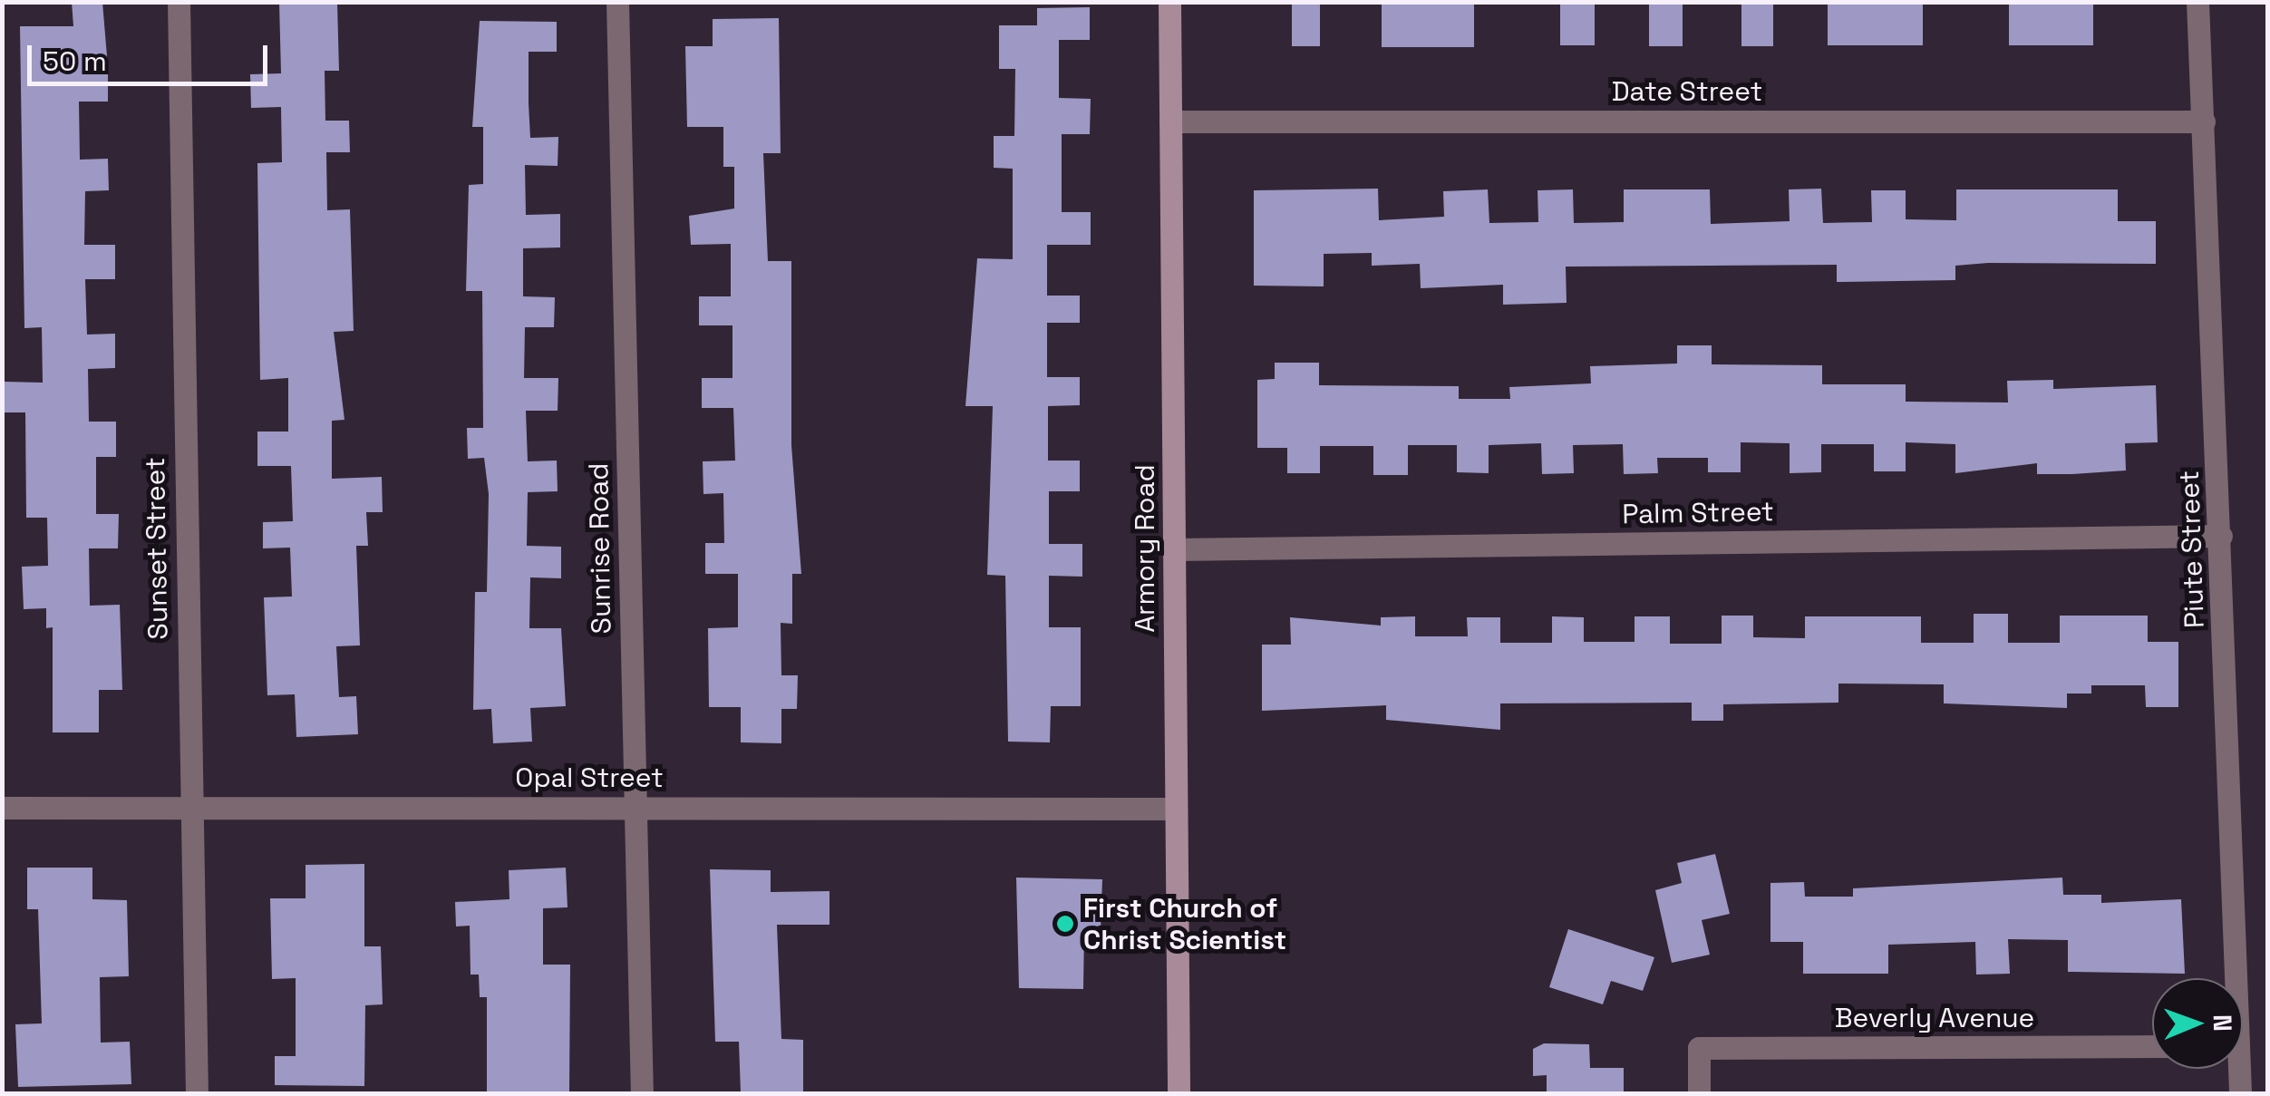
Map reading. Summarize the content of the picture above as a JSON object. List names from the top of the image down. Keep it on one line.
{"streets":{"main road":["Armory Road"],"street":["Date Street","Palm Street","Sunset Street","Sunrise Road","Piute Street","Opal Street","Beverly Avenue"]},"crossings":[["Date Street","Armory Road"],["Date Street","Piute Street"],["Palm Street","Armory Road"],["Palm Street","Piute Street"],["Sunset Street","Opal Street"],["Sunrise Road","Opal Street"],["Armory Road","Opal Street"]],"places":["First Church of Christ Scientist"],"scale_bar":"50 m","north":"right"}
